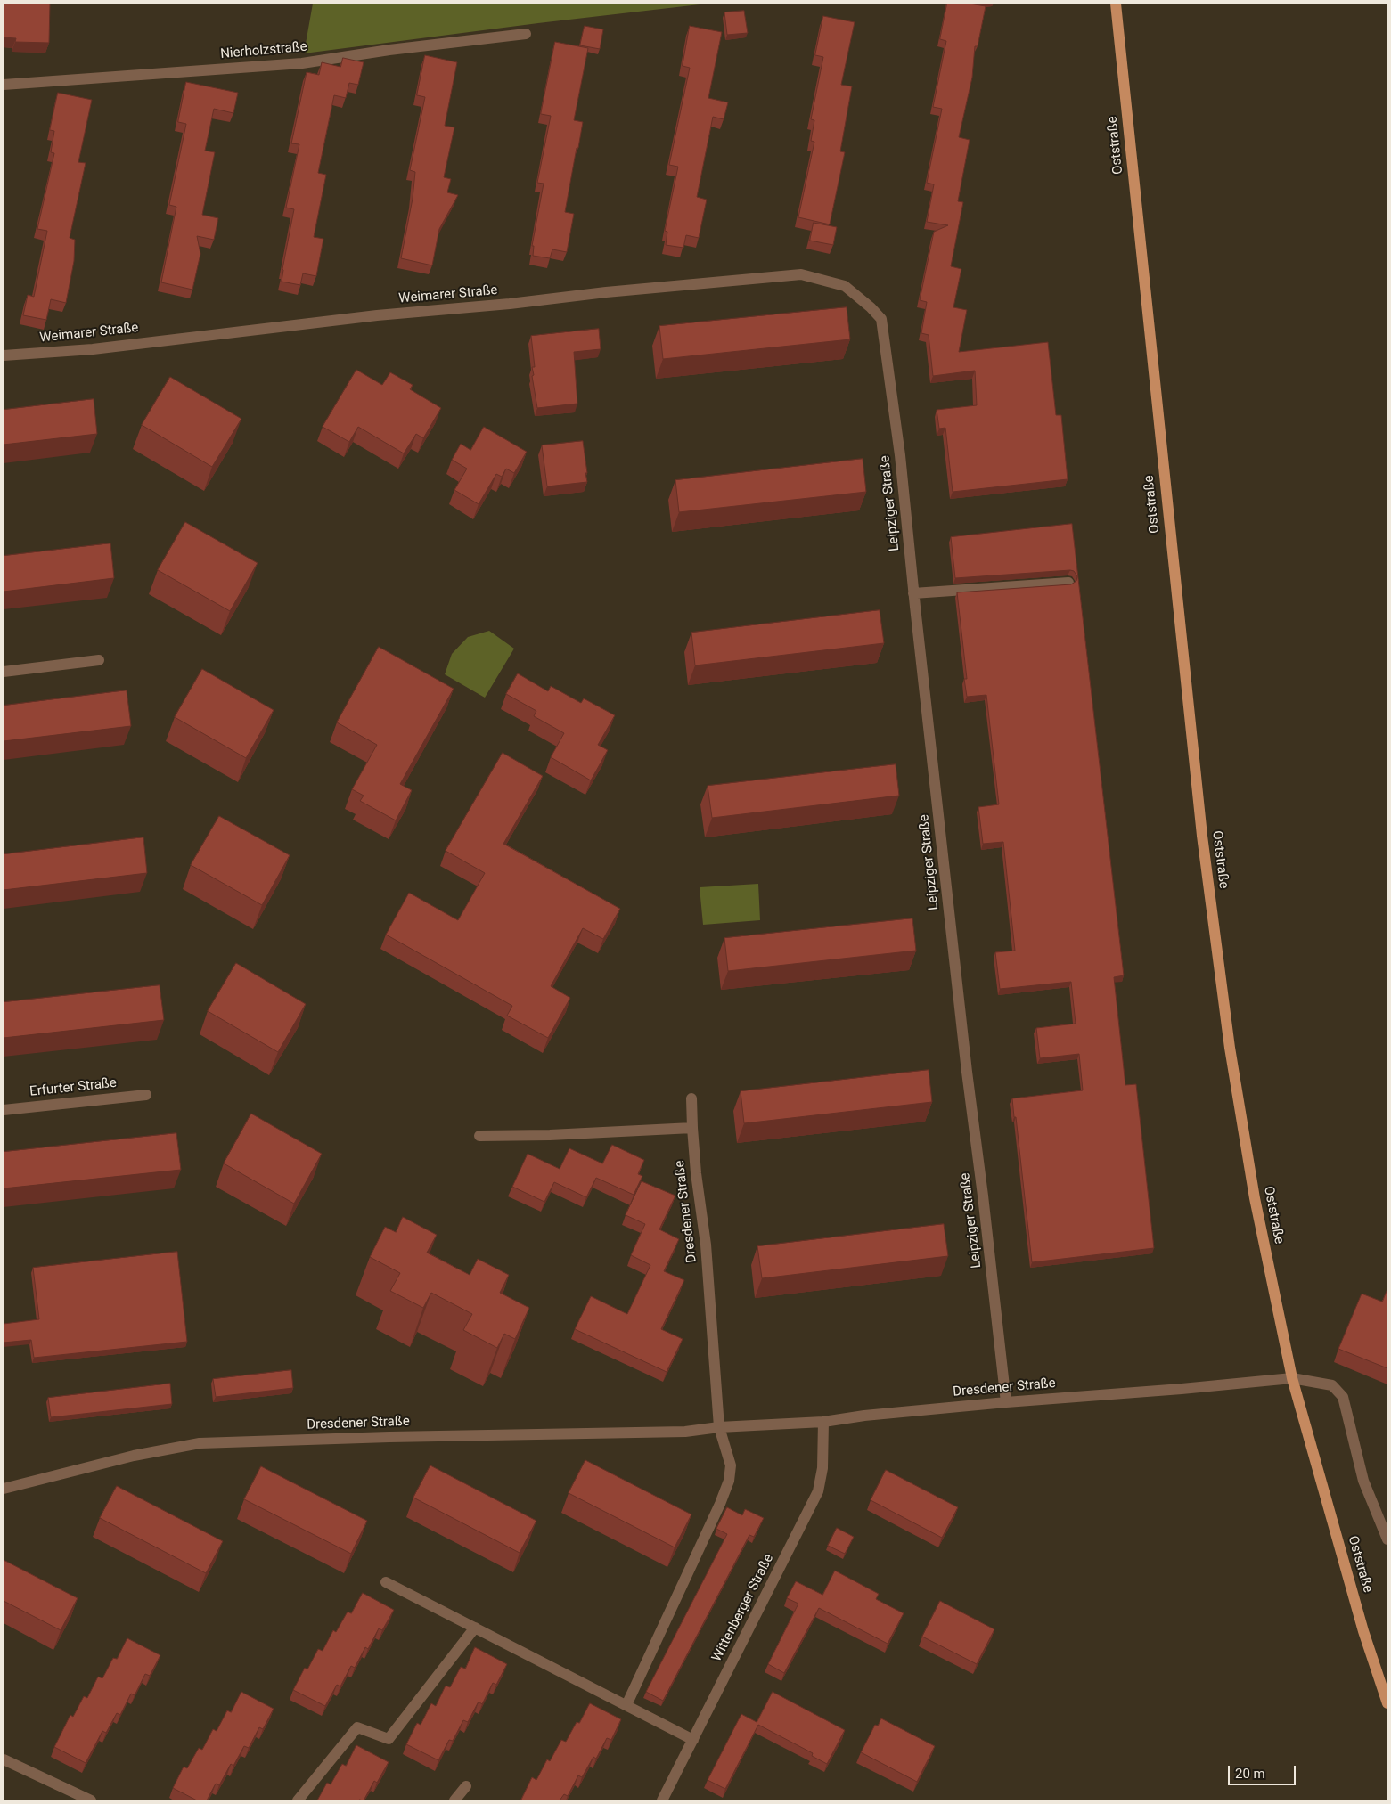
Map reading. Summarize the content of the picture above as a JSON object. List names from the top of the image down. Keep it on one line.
{"streets":{"main road":["Oststraße"],"street":["Nierholzstraße","Weimarer Straße","Leipziger Straße","Erfurter Straße","Dresdener Straße","Wittenberger Straße"]},"crossings":[["Oststraße","Dresdener Straße"],["Weimarer Straße","Leipziger Straße"],["Leipziger Straße","Dresdener Straße"],["Dresdener Straße","Wittenberger Straße"]],"scale_bar":"20 m"}
